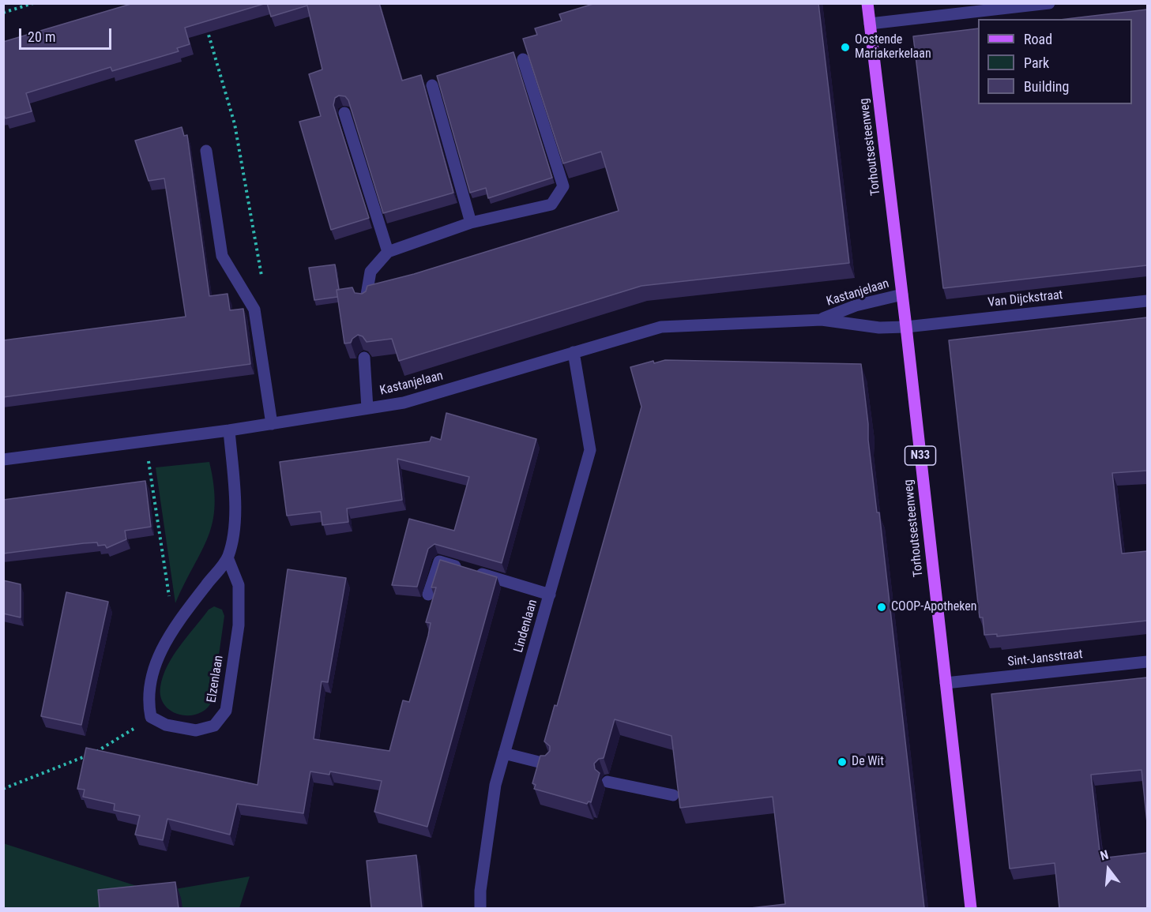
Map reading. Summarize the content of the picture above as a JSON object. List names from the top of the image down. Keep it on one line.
{"streets":{"main road":["Torhoutsesteenweg","N33"],"street":["Kastanjelaan","Van Dijckstraat","Lindenlaan","Sint-Jansstraat","Elzenlaan"]},"crossings":[["Torhoutsesteenweg","Kastanjelaan"],["Torhoutsesteenweg","Van Dijckstraat"],["Torhoutsesteenweg","Sint-Jansstraat"],["Kastanjelaan","Van Dijckstraat"],["Kastanjelaan","Lindenlaan"]],"places":["Oostende Mariakerkelaan","COOP-Apotheken","De Wit"],"legend":["Road","Park","Building"],"scale_bar":"20 m","north":"top"}
